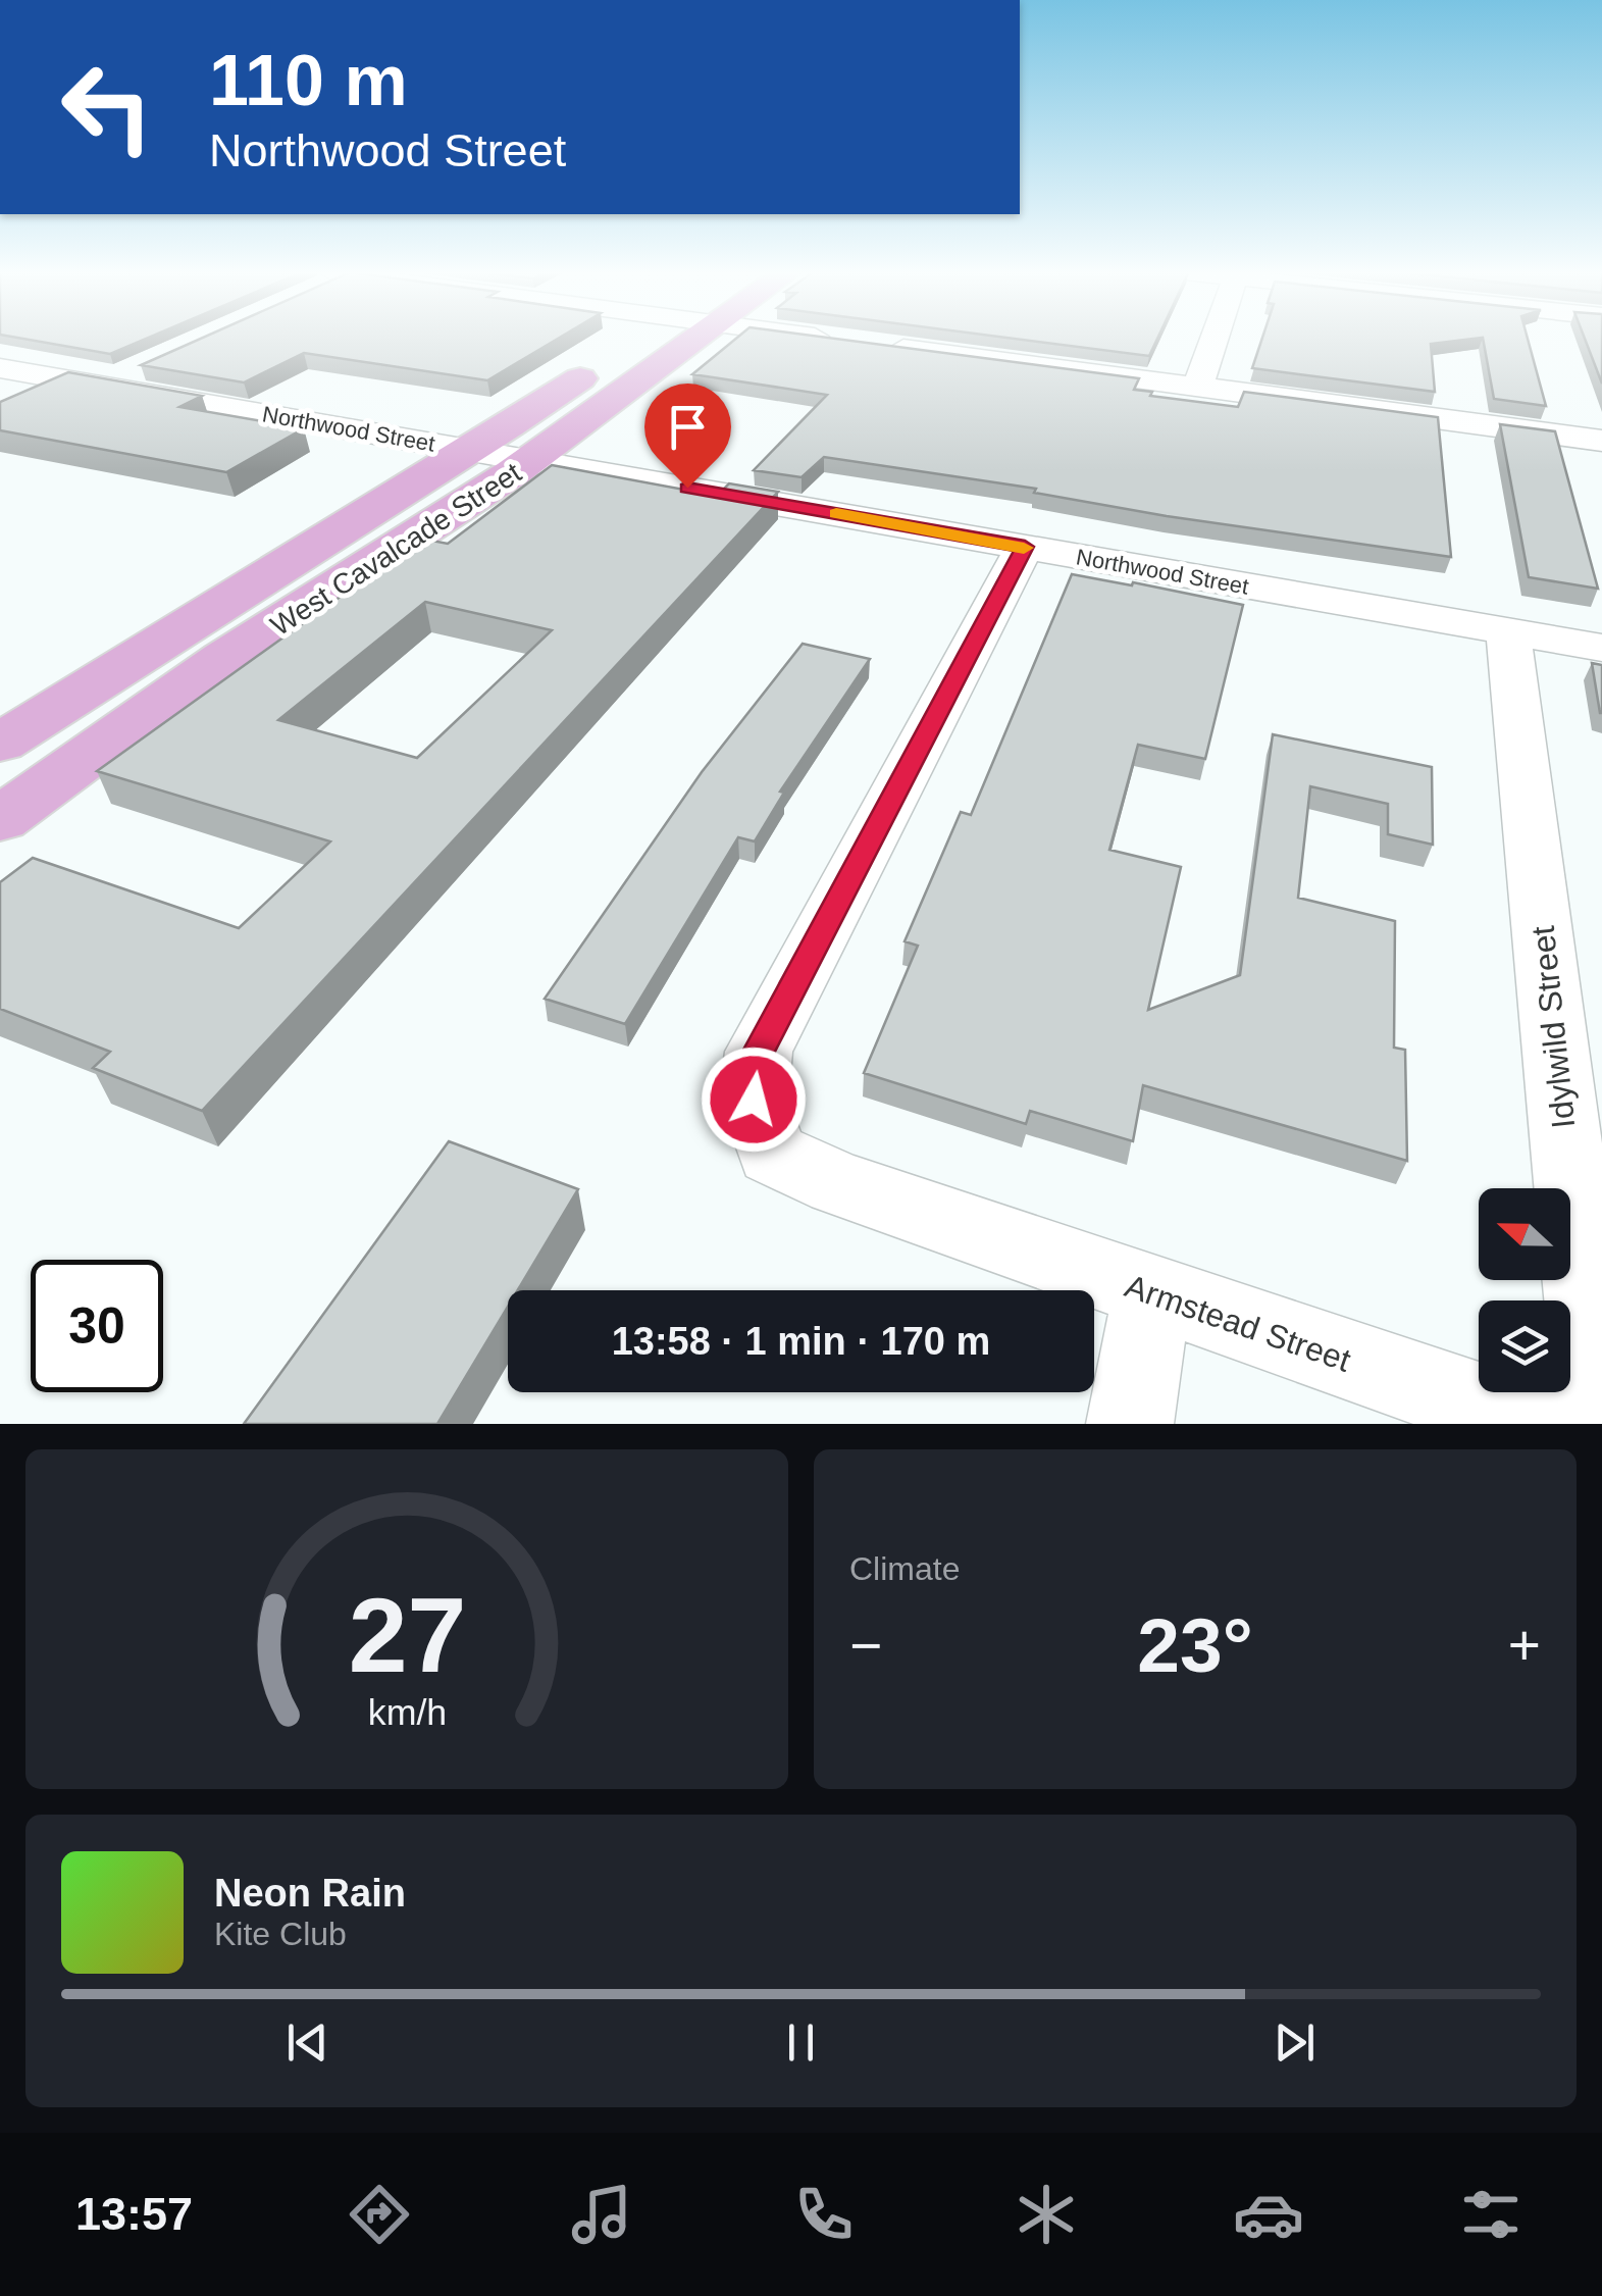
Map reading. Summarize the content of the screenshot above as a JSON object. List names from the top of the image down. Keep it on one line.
{"streets":{"main road":["West Cavalcade Street"],"street":["Northwood Street","Idylwild Street","Armstead Street"]},"crossings":[["Northwood Street","West Cavalcade Street"],["Northwood Street","Idylwild Street"],["Northwood Street","Armstead Street"]],"north":"left","page":{"turn":["110 m","Northwood Street"],"limit":"30","trip":"13:58 · 1 min · 170 m","tile":"Climate","heat":["−","23°","+"],"song":["Neon Rain","Kite Club"],"tabs":"13:57","gauge":["27","km/h"]}}
